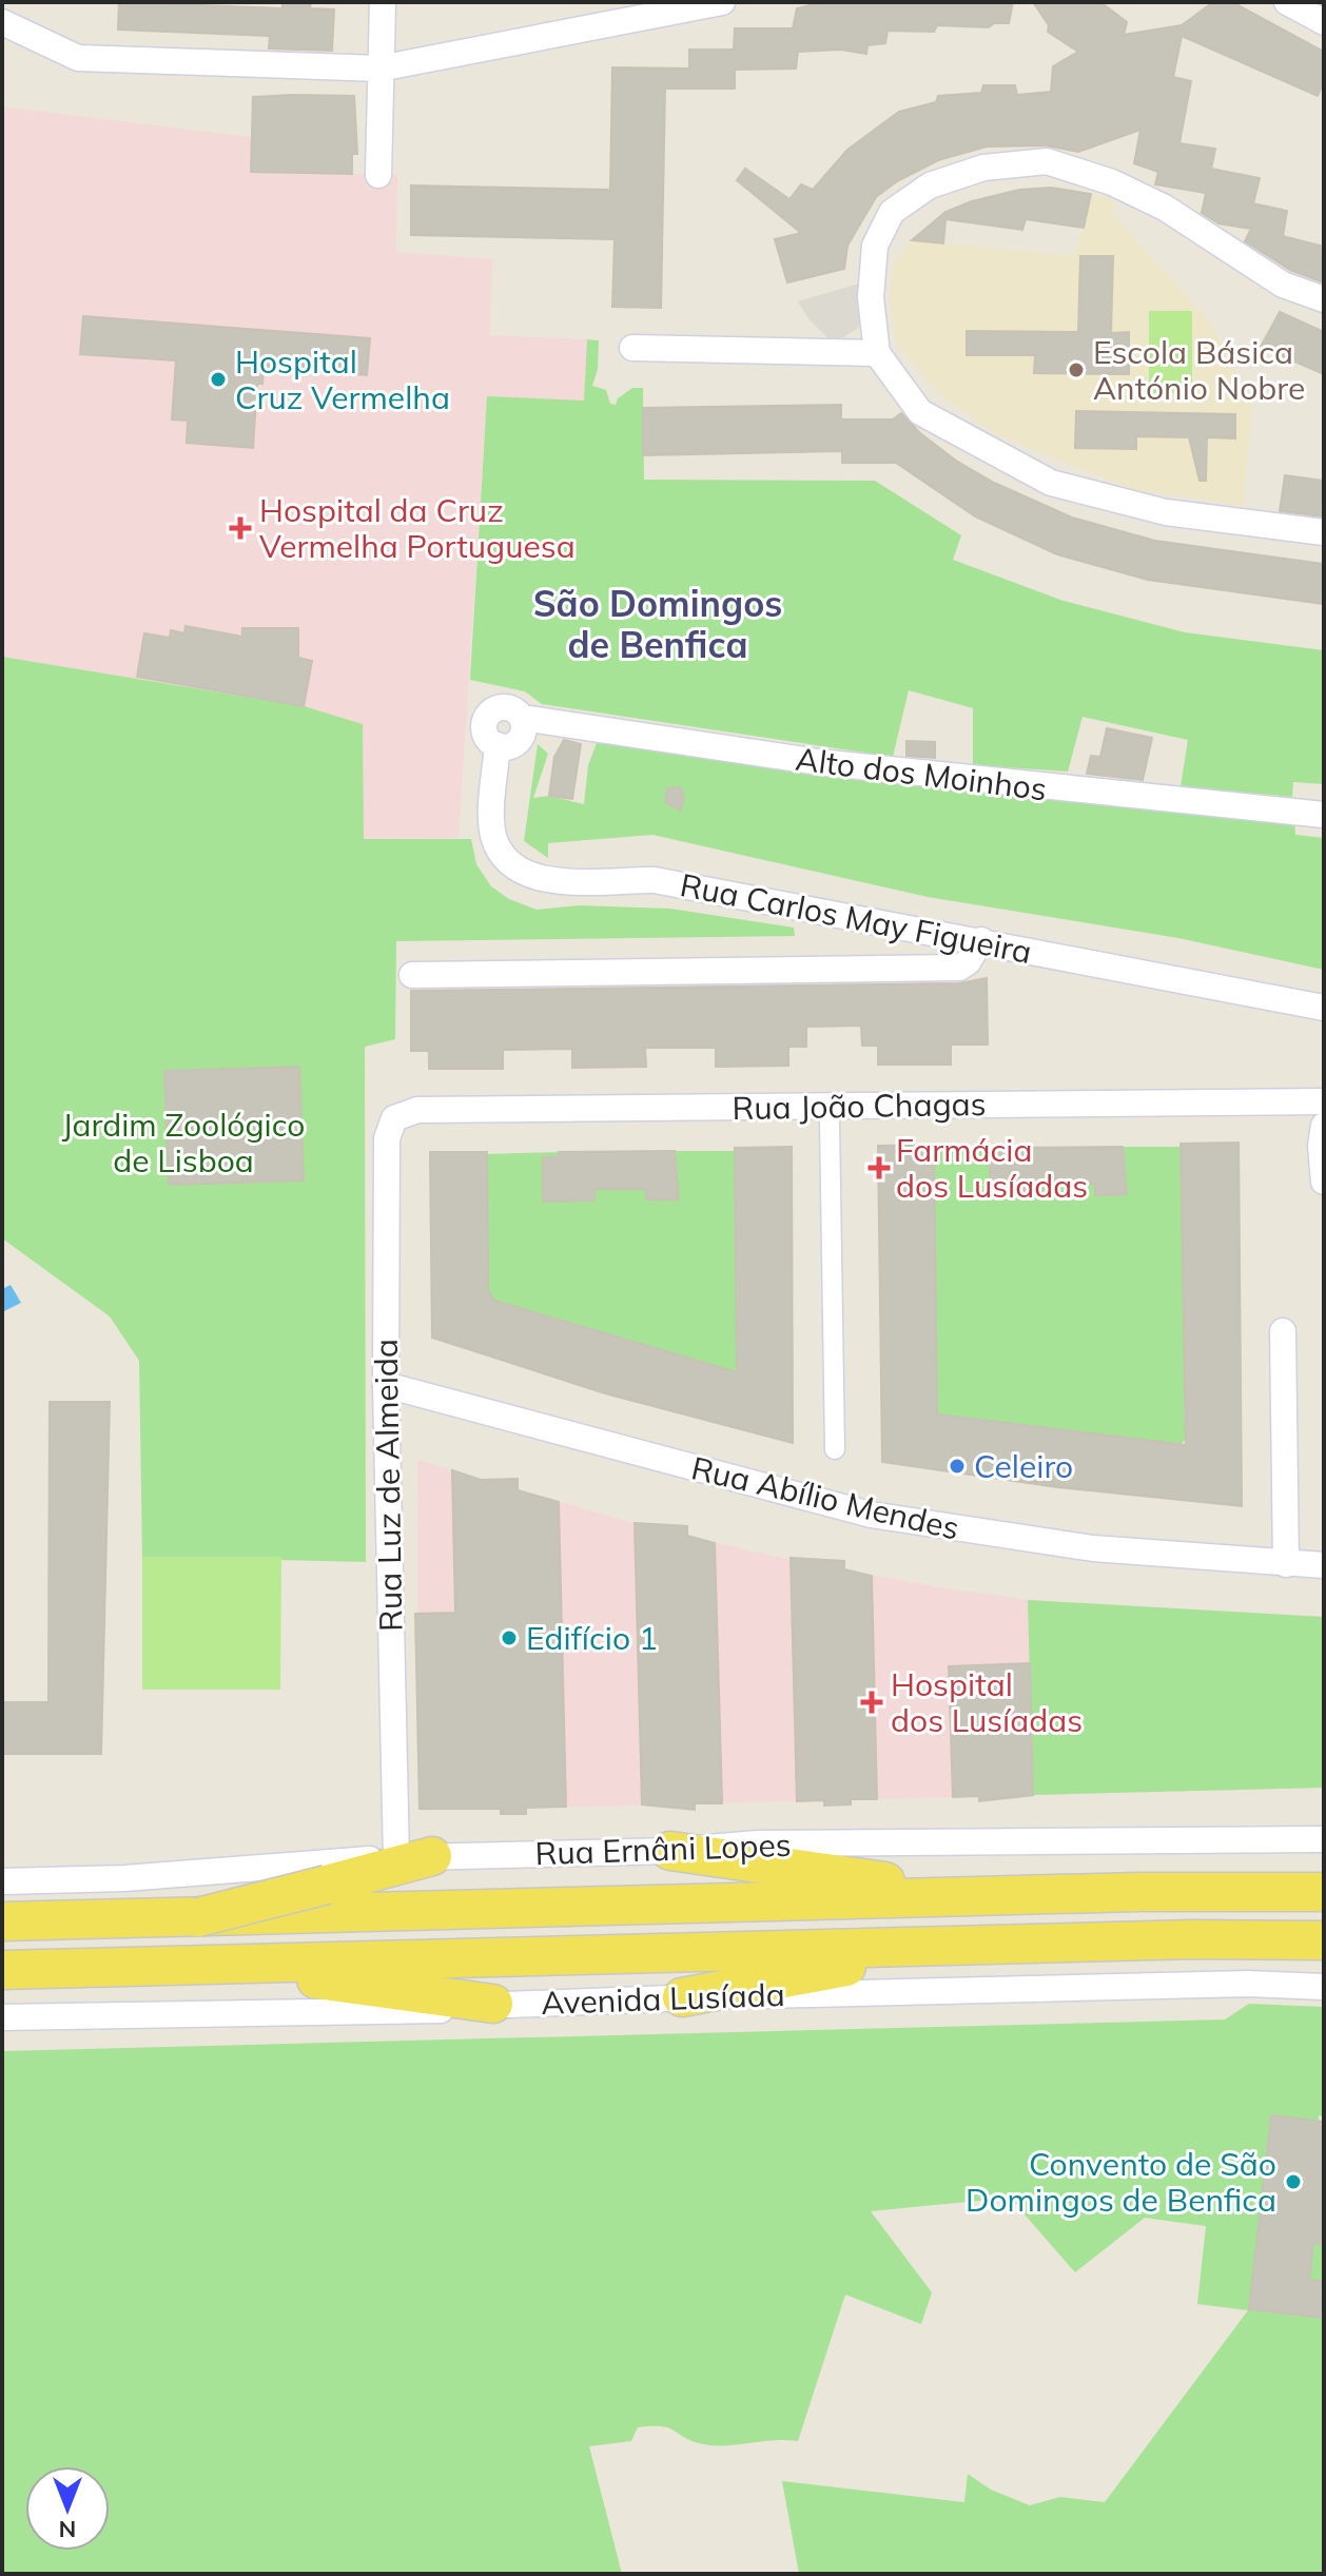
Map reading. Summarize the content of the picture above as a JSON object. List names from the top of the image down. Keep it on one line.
{"streets":{"main road":["Avenida Lusíada"],"street":["Alto dos Moinhos","Rua Carlos May Figueira","Rua João Chagas","Rua Luz de Almeida","Rua Abílio Mendes","Rua Ernâni Lopes"]},"crossings":[["Alto dos Moinhos","Rua Carlos May Figueira"],["Rua João Chagas","Rua Luz de Almeida"],["Rua Luz de Almeida","Rua Abílio Mendes"],["Rua Luz de Almeida","Rua Ernâni Lopes"]],"districts":["São Domingos de Benfica"],"parks":["Jardim Zoológico de Lisboa"],"places":{"other":["Escola Básica António Nobre","Hospital Cruz Vermelha","Celeiro","Edifício 1","Convento de São Domingos de Benfica"],"health":["Hospital da Cruz Vermelha Portuguesa","Farmácia dos Lusíadas","Hospital dos Lusíadas"]},"north":"bottom"}
